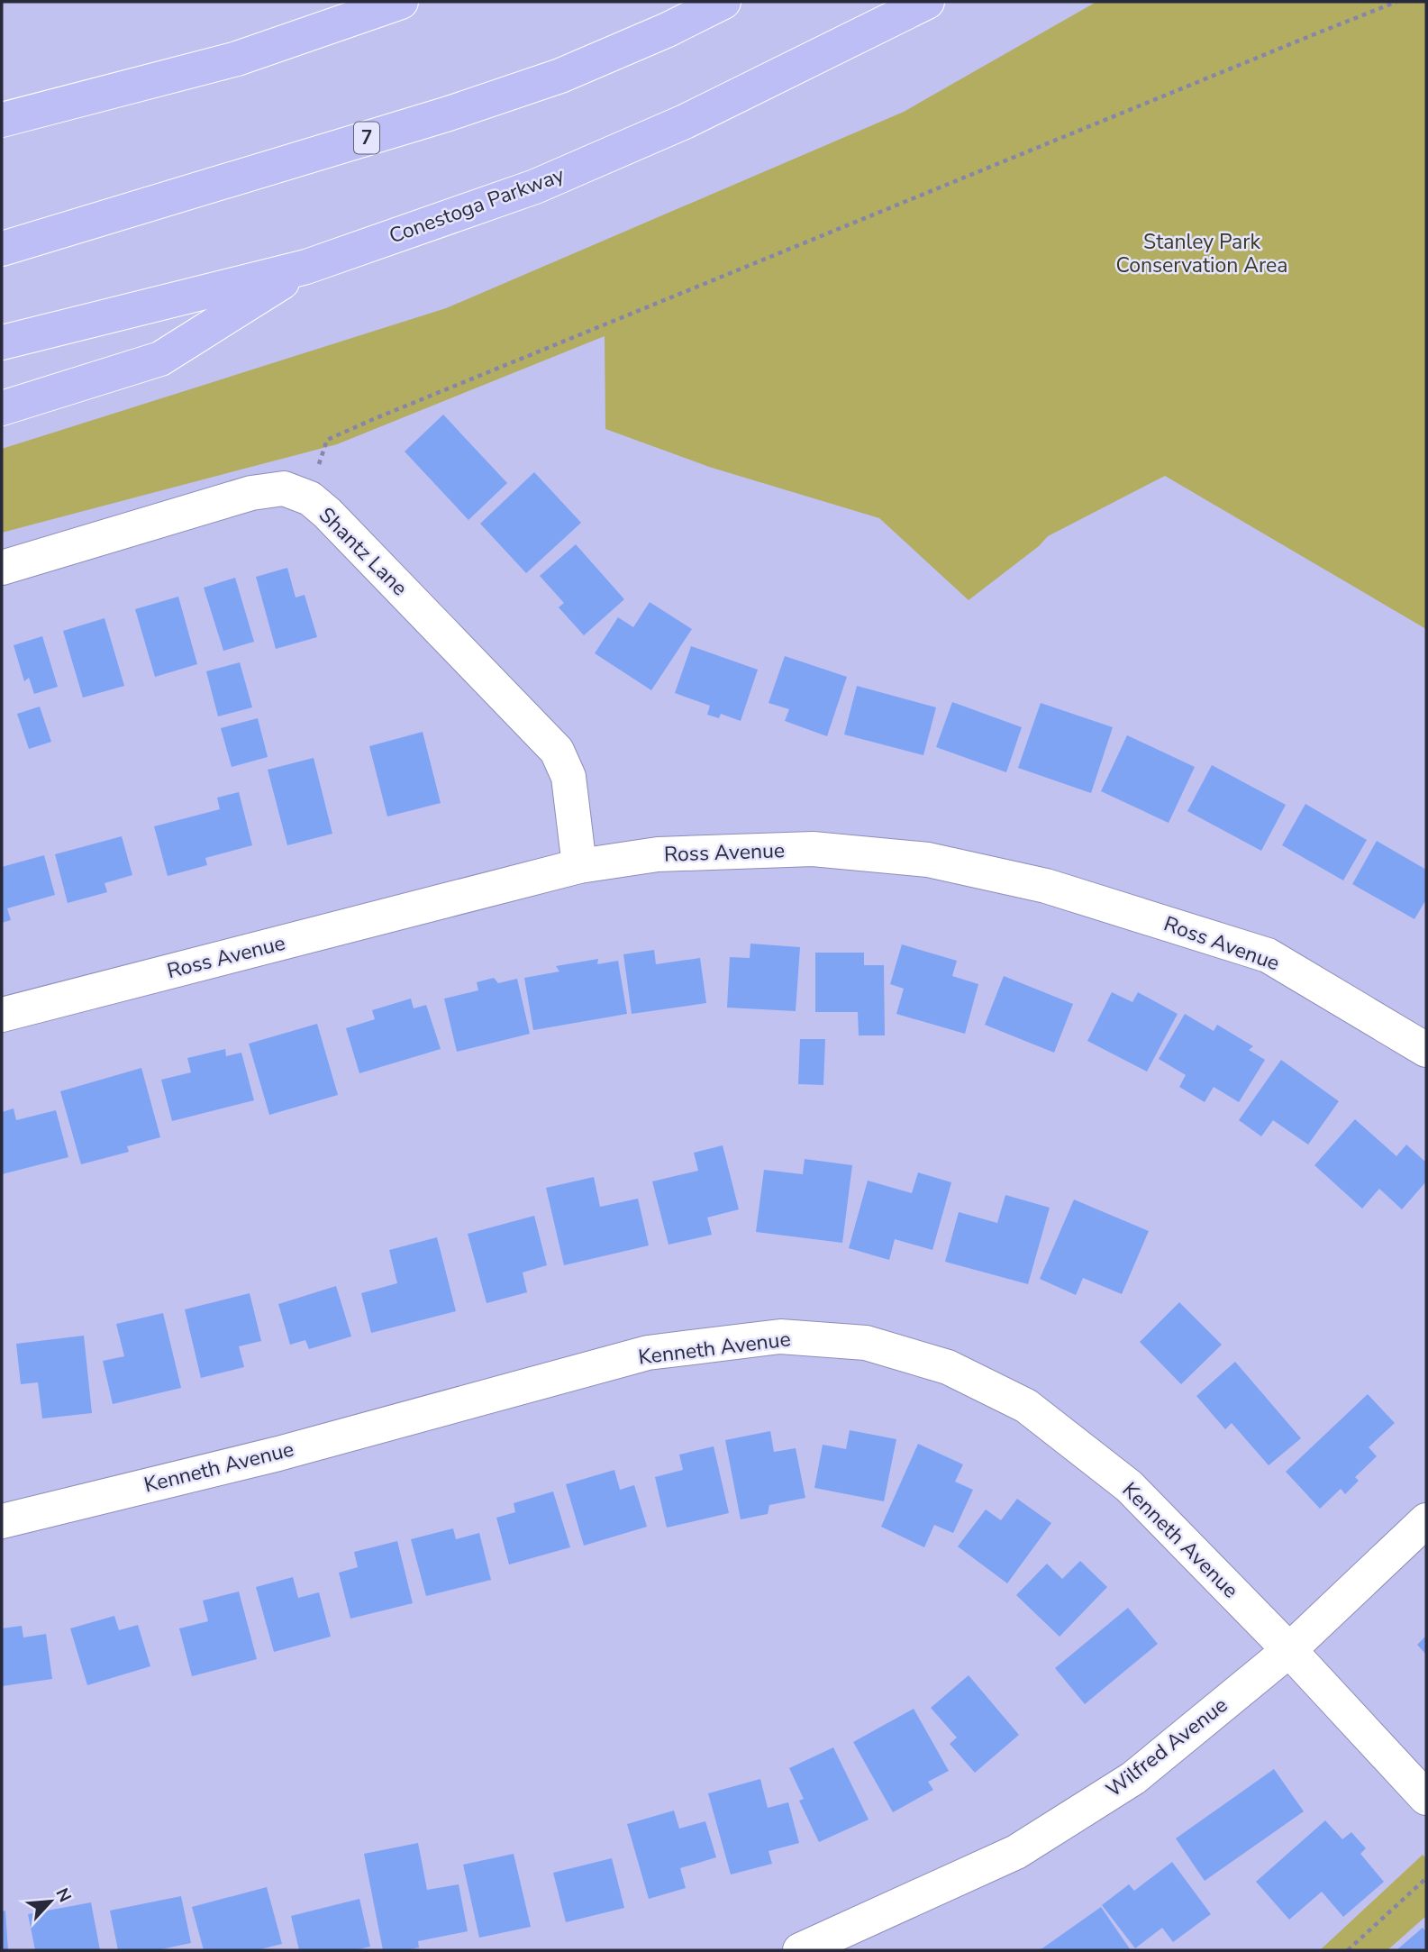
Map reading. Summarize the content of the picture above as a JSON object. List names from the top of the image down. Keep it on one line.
{"streets":{"highway":["7","Conestoga Parkway"],"street":["Shantz Lane","Ross Avenue","Kenneth Avenue","Wilfred Avenue"]},"crossings":[["Shantz Lane","Ross Avenue"],["Kenneth Avenue","Wilfred Avenue"]],"parks":["Stanley Park Conservation Area"],"north":"top right"}
